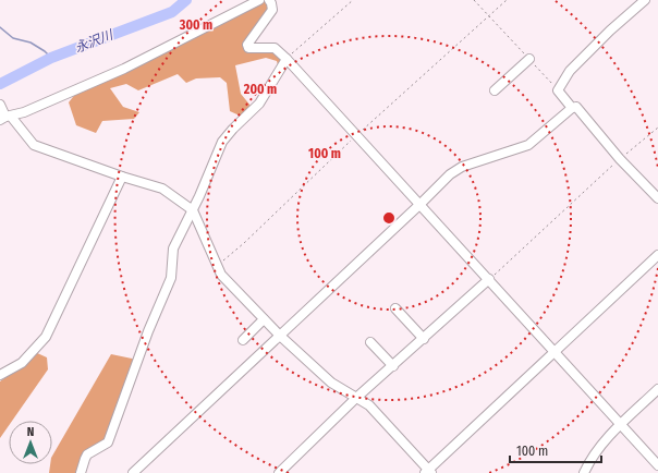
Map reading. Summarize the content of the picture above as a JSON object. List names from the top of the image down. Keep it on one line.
{"water":["永沢川"],"scale_bar":"100 m","north":"top","rings":["300 m","200 m","100 m"]}
